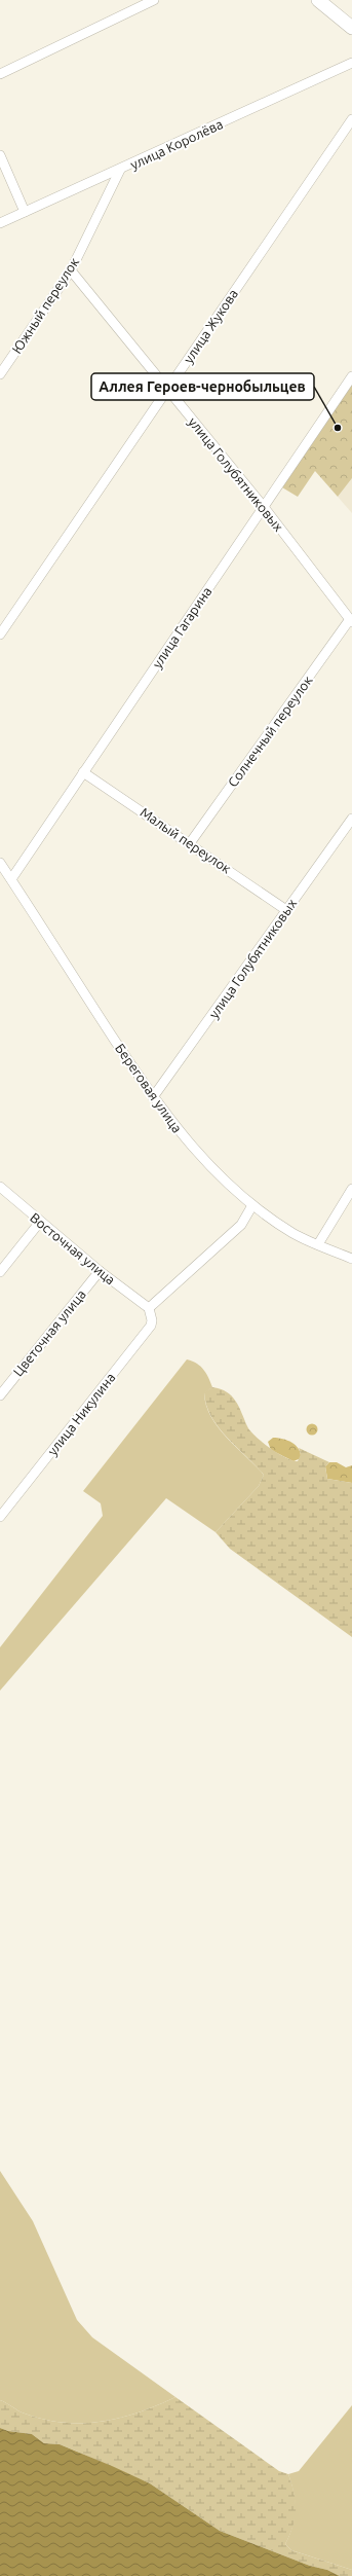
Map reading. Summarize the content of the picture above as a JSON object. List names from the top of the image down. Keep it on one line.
{"streets":{"street":["улица Королёва","Южный переулок","улица Жукова","улица Голубятниковых","улица Гагарина","Солнечный переулок","Малый переулок","Береговая улица","Восточная улица","Цветочная улица","улица Никулина"]},"crossings":[["улица Королёва","Южный переулок"],["Южный переулок","улица Голубятниковых"],["улица Жукова","улица Голубятниковых"],["улица Голубятниковых","улица Гагарина"],["улица Голубятниковых","Солнечный переулок"],["улица Голубятниковых","Малый переулок"],["улица Голубятниковых","Береговая улица"],["улица Гагарина","Малый переулок"],["улица Гагарина","Береговая улица"],["Солнечный переулок","Малый переулок"],["Восточная улица","Цветочная улица"],["Восточная улица","улица Никулина"]],"places":["Аллея Героев-чернобыльцев"]}
